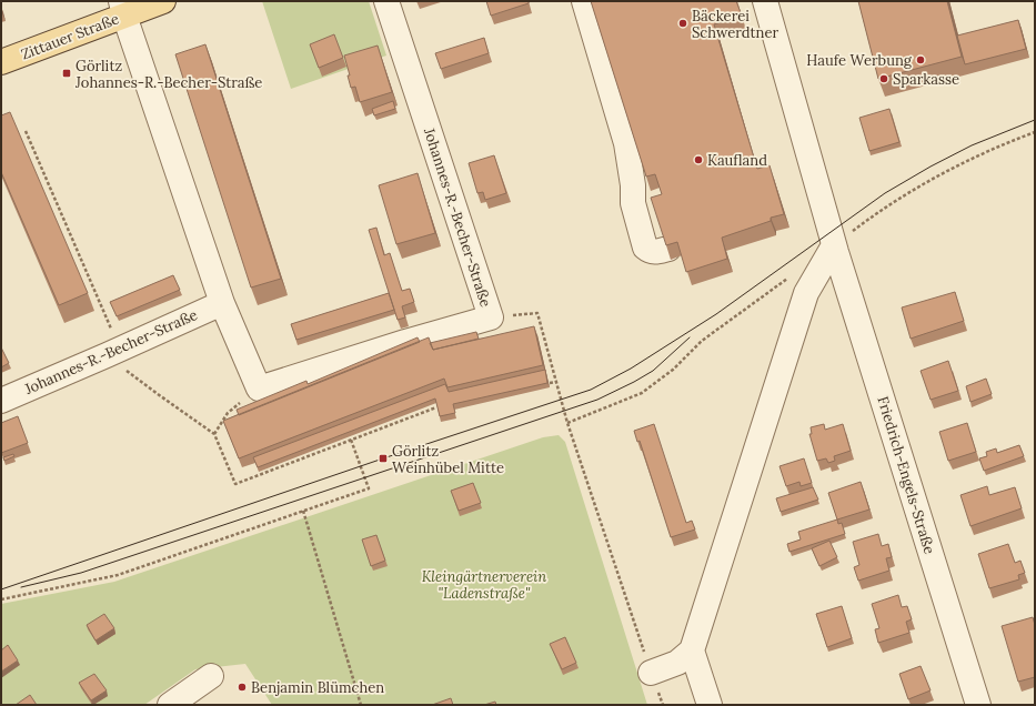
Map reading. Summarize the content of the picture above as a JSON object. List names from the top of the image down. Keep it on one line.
{"streets":{"main road":["Zittauer Straße"],"street":["Johannes-R.-Becher-Straße","Friedrich-Engels-Straße"]},"parks":["Kleingärtnerverein \"Ladenstraße\""],"places":{"other":["Bäckerei Schwerdtner","Haufe Werbung","Sparkasse","Kaufland","Benjamin Blümchen"],"transit":["Görlitz Johannes-R.-Becher-Straße","Görlitz Weinhübel Mitte"]}}
